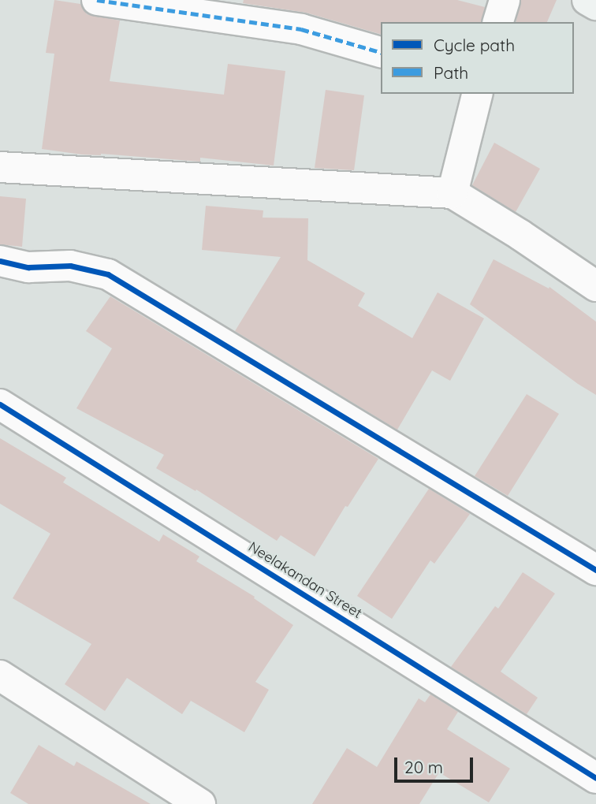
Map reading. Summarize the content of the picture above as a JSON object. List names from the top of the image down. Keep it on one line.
{"streets":{"street":["Neelakandan Street"]},"legend":["Cycle path","Path"],"scale_bar":"20 m"}
